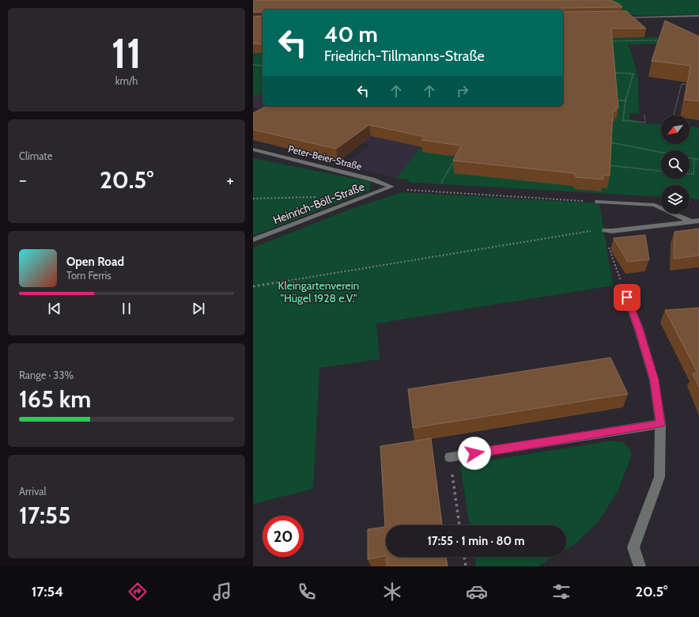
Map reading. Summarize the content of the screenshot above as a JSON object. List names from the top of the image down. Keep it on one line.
{"streets":{"street":["Peter-Beier-Straße","Heinrich-Böll-Straße"]},"crossings":[["Peter-Beier-Straße","Heinrich-Böll-Straße"]],"parks":["Kleingartenverein \"Hügel 1928 e.V.\""],"north":"bottom left","page":{"tile":[["11","km/h"],"Climate",["Range · 33%","165 km"],["Arrival","17:55"]],"turn":["40 m","Friedrich-Tillmanns-Straße"],"heat":["−","20.5°","+"],"song":["Open Road","Tom Ferris"],"limit":"20","trip":"17:55 · 1 min · 80 m","tabs":["17:54","20.5°"]}}
